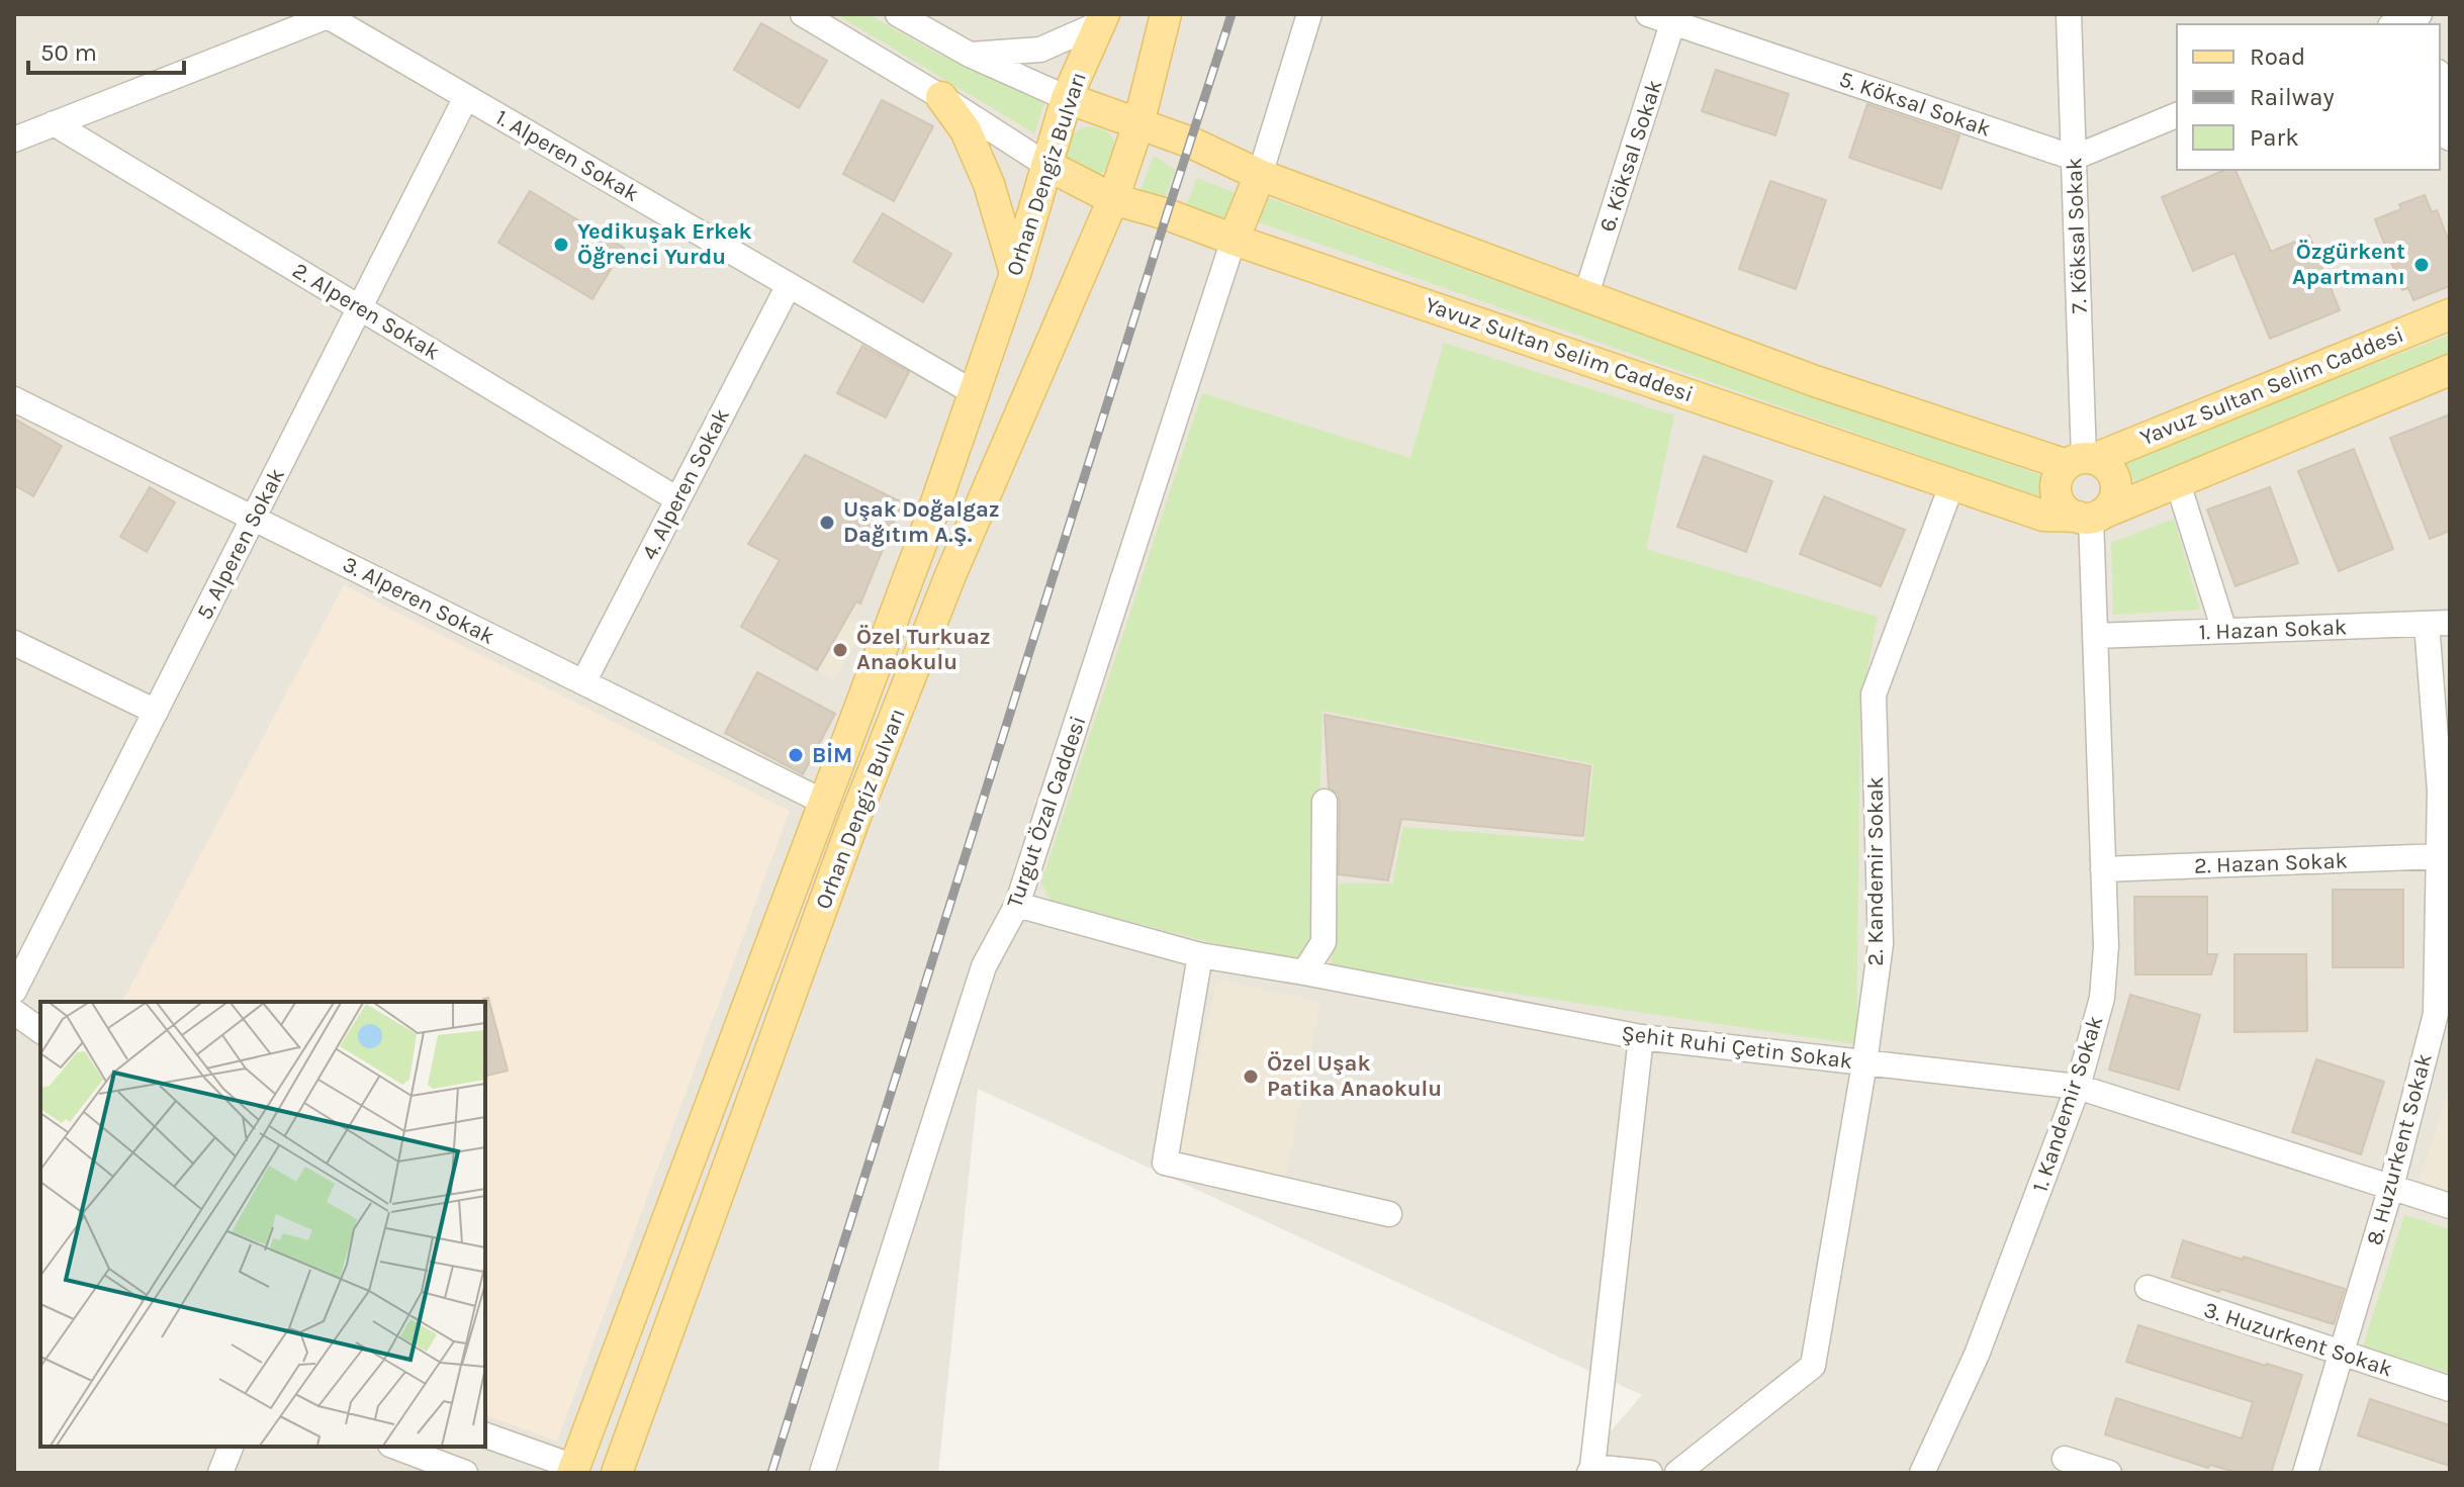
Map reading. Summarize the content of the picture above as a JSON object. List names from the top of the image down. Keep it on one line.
{"streets":{"main road":["Orhan Dengiz Bulvarı","Yavuz Sultan Selim Caddesi"],"street":["5. Köksal Sokak","1. Alperen Sokak","6. Köksal Sokak","7. Köksal Sokak","2. Alperen Sokak","4. Alperen Sokak","5. Alperen Sokak","3. Alperen Sokak","1. Hazan Sokak","Turgut Özal Caddesi","2. Hazan Sokak","2. Kandemir Sokak","Şehit Ruhi Çetin Sokak","1. Kandemir Sokak","8. Huzurkent Sokak","3. Huzurkent Sokak"]},"crossings":[["5. Köksal Sokak","6. Köksal Sokak"],["5. Köksal Sokak","7. Köksal Sokak"],["1. Alperen Sokak","Orhan Dengiz Bulvarı"],["1. Alperen Sokak","4. Alperen Sokak"],["1. Alperen Sokak","5. Alperen Sokak"],["Orhan Dengiz Bulvarı","Yavuz Sultan Selim Caddesi"],["Orhan Dengiz Bulvarı","3. Alperen Sokak"],["7. Köksal Sokak","Yavuz Sultan Selim Caddesi"],["7. Köksal Sokak","1. Kandemir Sokak"],["2. Alperen Sokak","4. Alperen Sokak"],["2. Alperen Sokak","5. Alperen Sokak"],["Yavuz Sultan Selim Caddesi","Turgut Özal Caddesi"],["Yavuz Sultan Selim Caddesi","2. Kandemir Sokak"],["Yavuz Sultan Selim Caddesi","1. Kandemir Sokak"],["4. Alperen Sokak","3. Alperen Sokak"],["5. Alperen Sokak","3. Alperen Sokak"],["1. Hazan Sokak","1. Kandemir Sokak"],["1. Hazan Sokak","8. Huzurkent Sokak"],["Turgut Özal Caddesi","Şehit Ruhi Çetin Sokak"],["2. Hazan Sokak","1. Kandemir Sokak"],["2. Hazan Sokak","8. Huzurkent Sokak"],["2. Kandemir Sokak","Şehit Ruhi Çetin Sokak"],["Şehit Ruhi Çetin Sokak","1. Kandemir Sokak"],["Şehit Ruhi Çetin Sokak","8. Huzurkent Sokak"],["8. Huzurkent Sokak","3. Huzurkent Sokak"]],"places":["Yedikuşak Erkek Öğrenci Yurdu","Özgürkent Apartmanı","Uşak Doğalgaz Dağıtım A.Ş.","Özel Turkuaz Anaokulu","BİM","Özel Uşak Patika Anaokulu"],"legend":["Road","Railway","Park"],"scale_bar":"50 m"}
